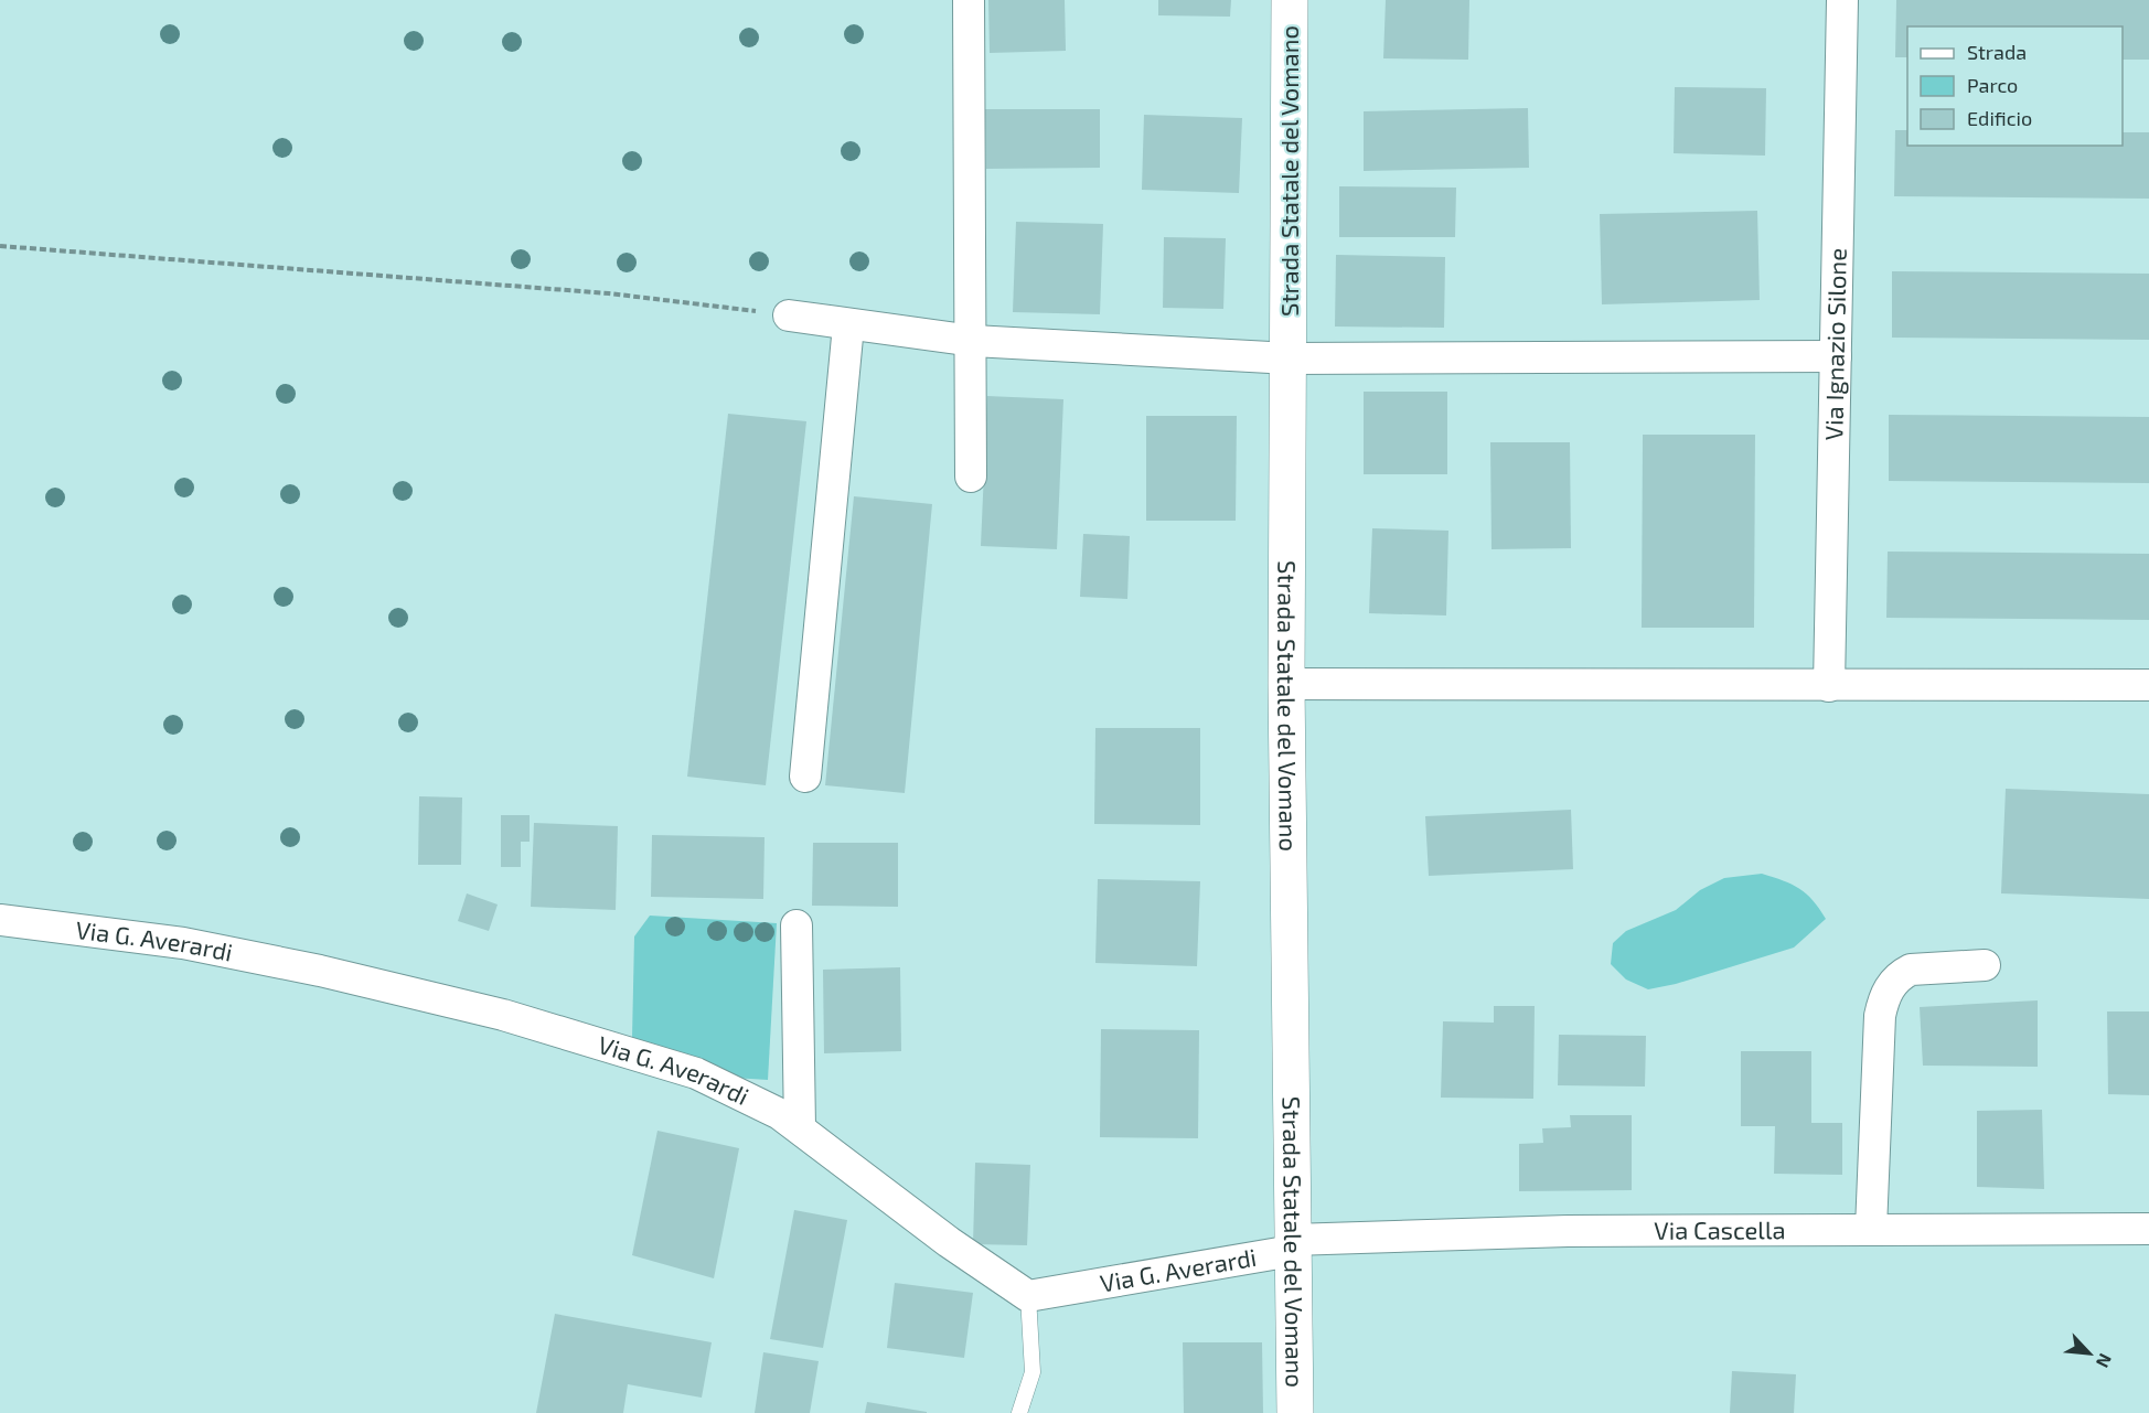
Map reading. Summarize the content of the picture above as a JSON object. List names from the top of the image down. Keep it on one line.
{"streets":{"main road":["Strada Statale del Vomano"],"street":["Via Ignazio Silone","Via G. Averardi","Via Cascella"]},"crossings":[["Strada Statale del Vomano","Via G. Averardi"],["Strada Statale del Vomano","Via Cascella"],["Via G. Averardi","Via Cascella"]],"legend":["Strada","Parco","Edificio"],"north":"bottom right"}
